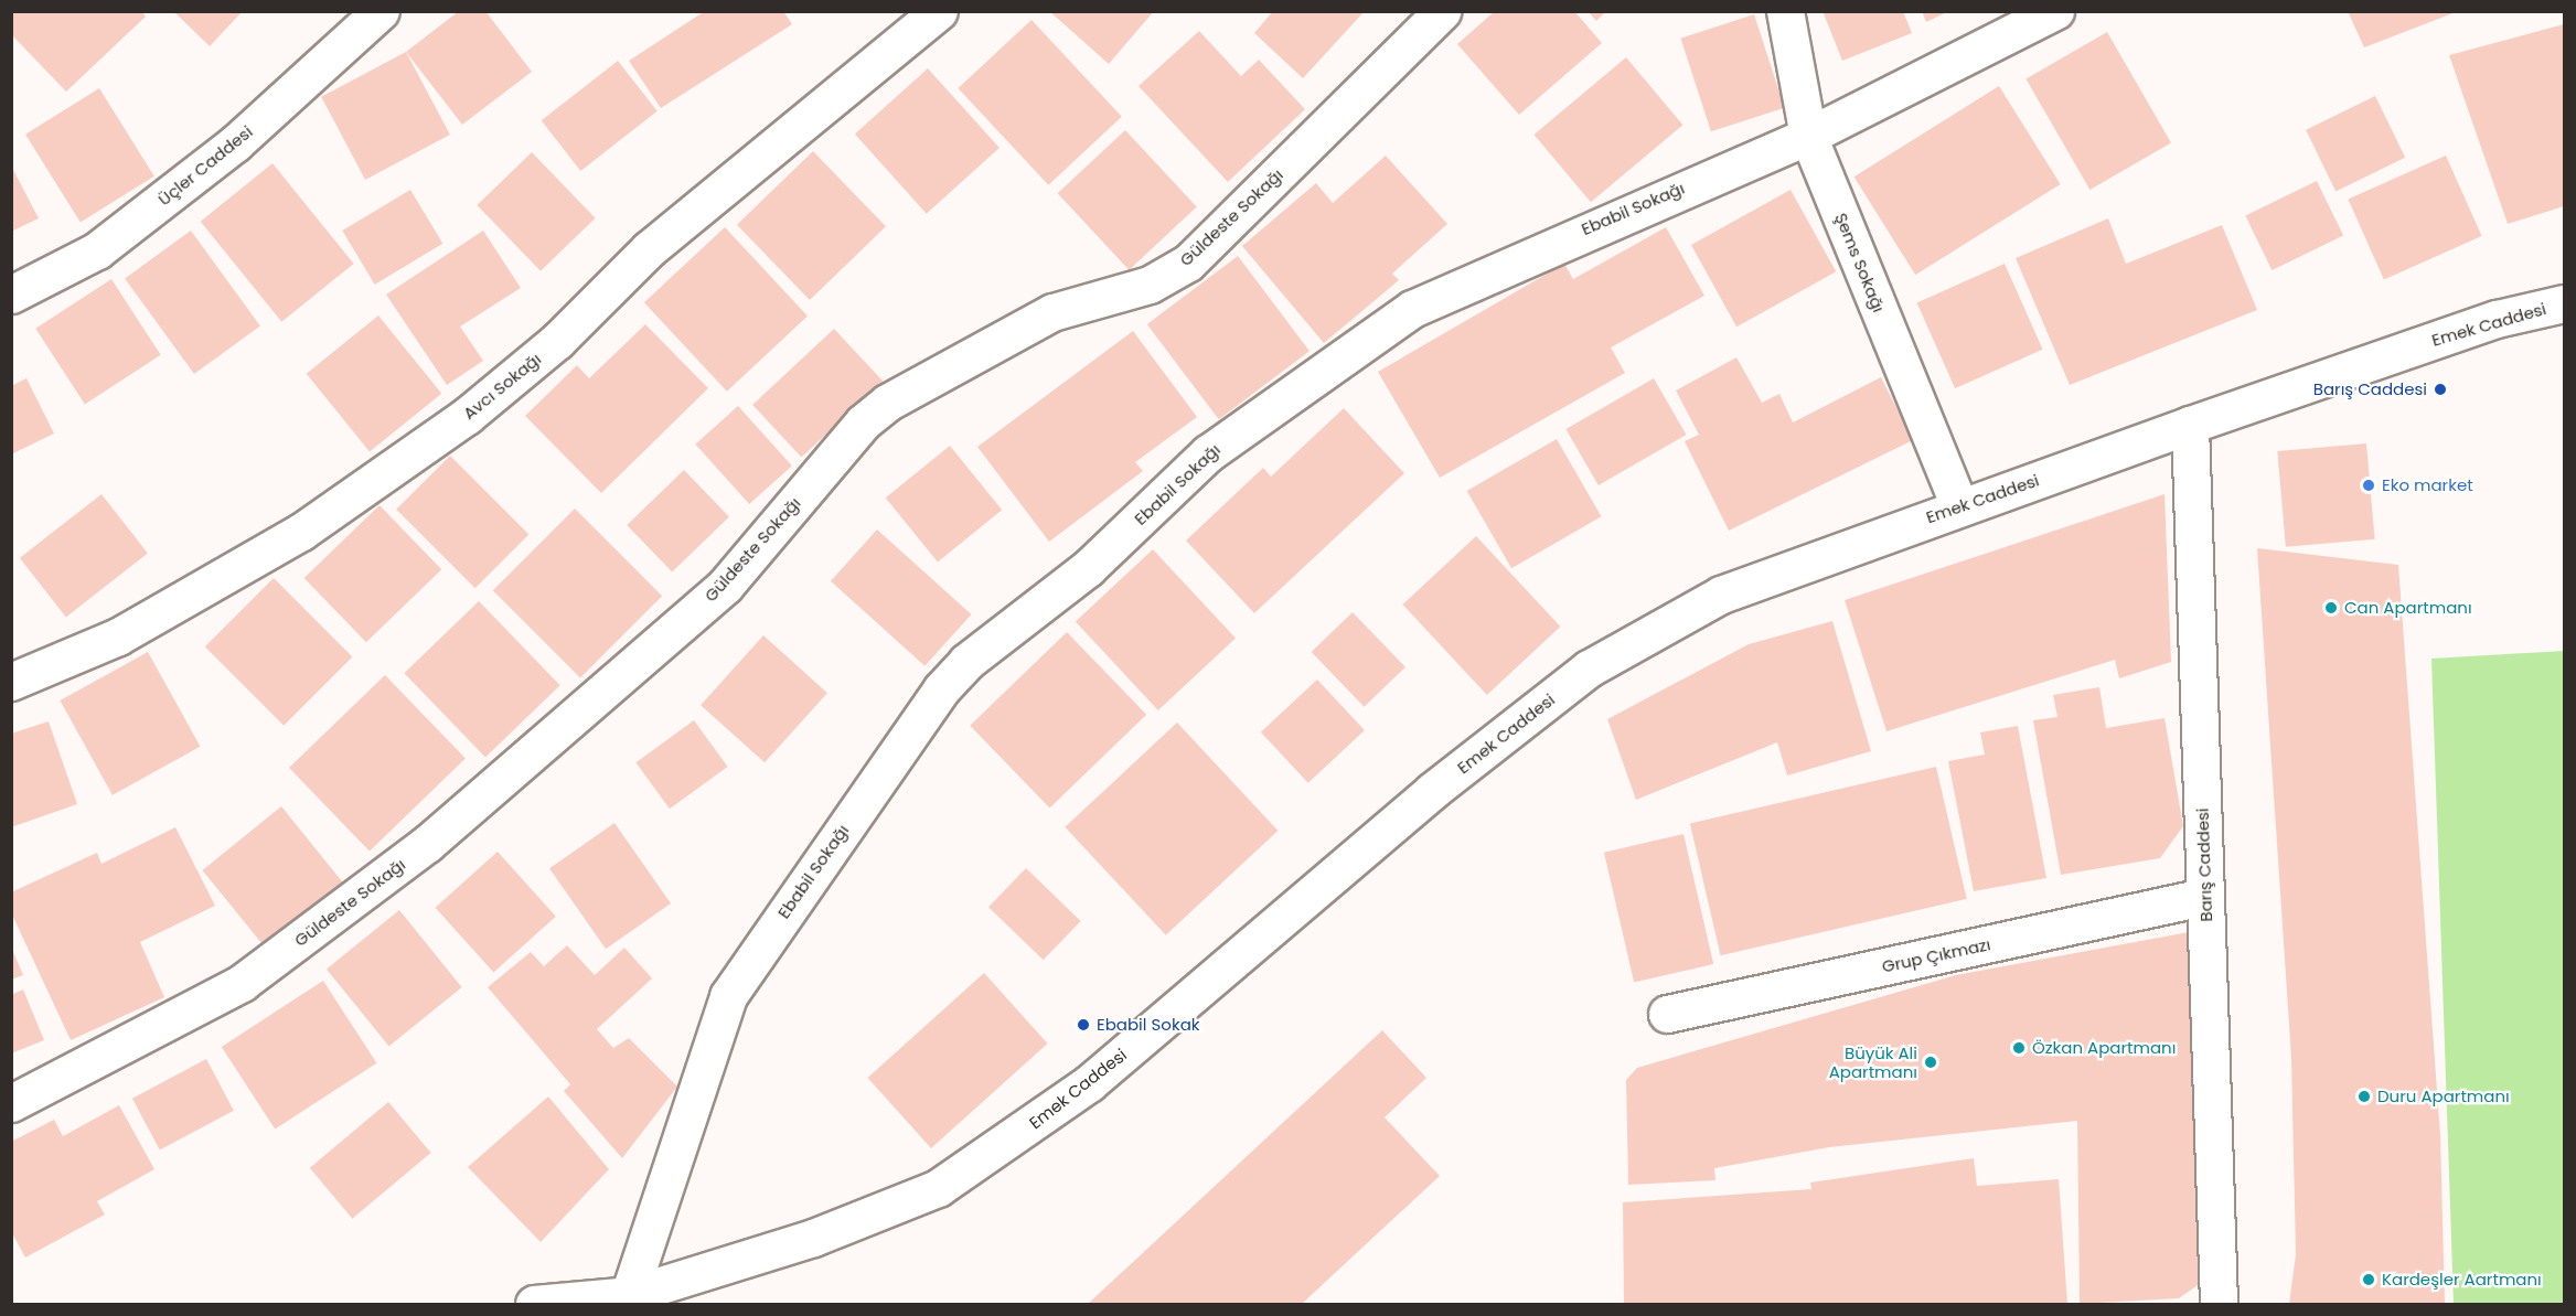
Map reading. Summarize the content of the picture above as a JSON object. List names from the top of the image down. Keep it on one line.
{"streets":{"street":["Üçler Caddesi","Ebabil Sokağı","Güldeste Sokağı","Şems Sokağı","Emek Caddesi","Avcı Sokağı","Barış Caddesi","Grup Çıkmazı"]},"crossings":[["Ebabil Sokağı","Şems Sokağı"],["Ebabil Sokağı","Emek Caddesi"],["Şems Sokağı","Emek Caddesi"],["Emek Caddesi","Barış Caddesi"],["Barış Caddesi","Grup Çıkmazı"]],"places":["Barış Caddesi","Eko market","Can Apartmanı","Ebabil Sokak","Özkan Apartmanı","Büyük Ali Apartmanı","Duru Apartmanı","Kardeşler Aartmanı"]}
